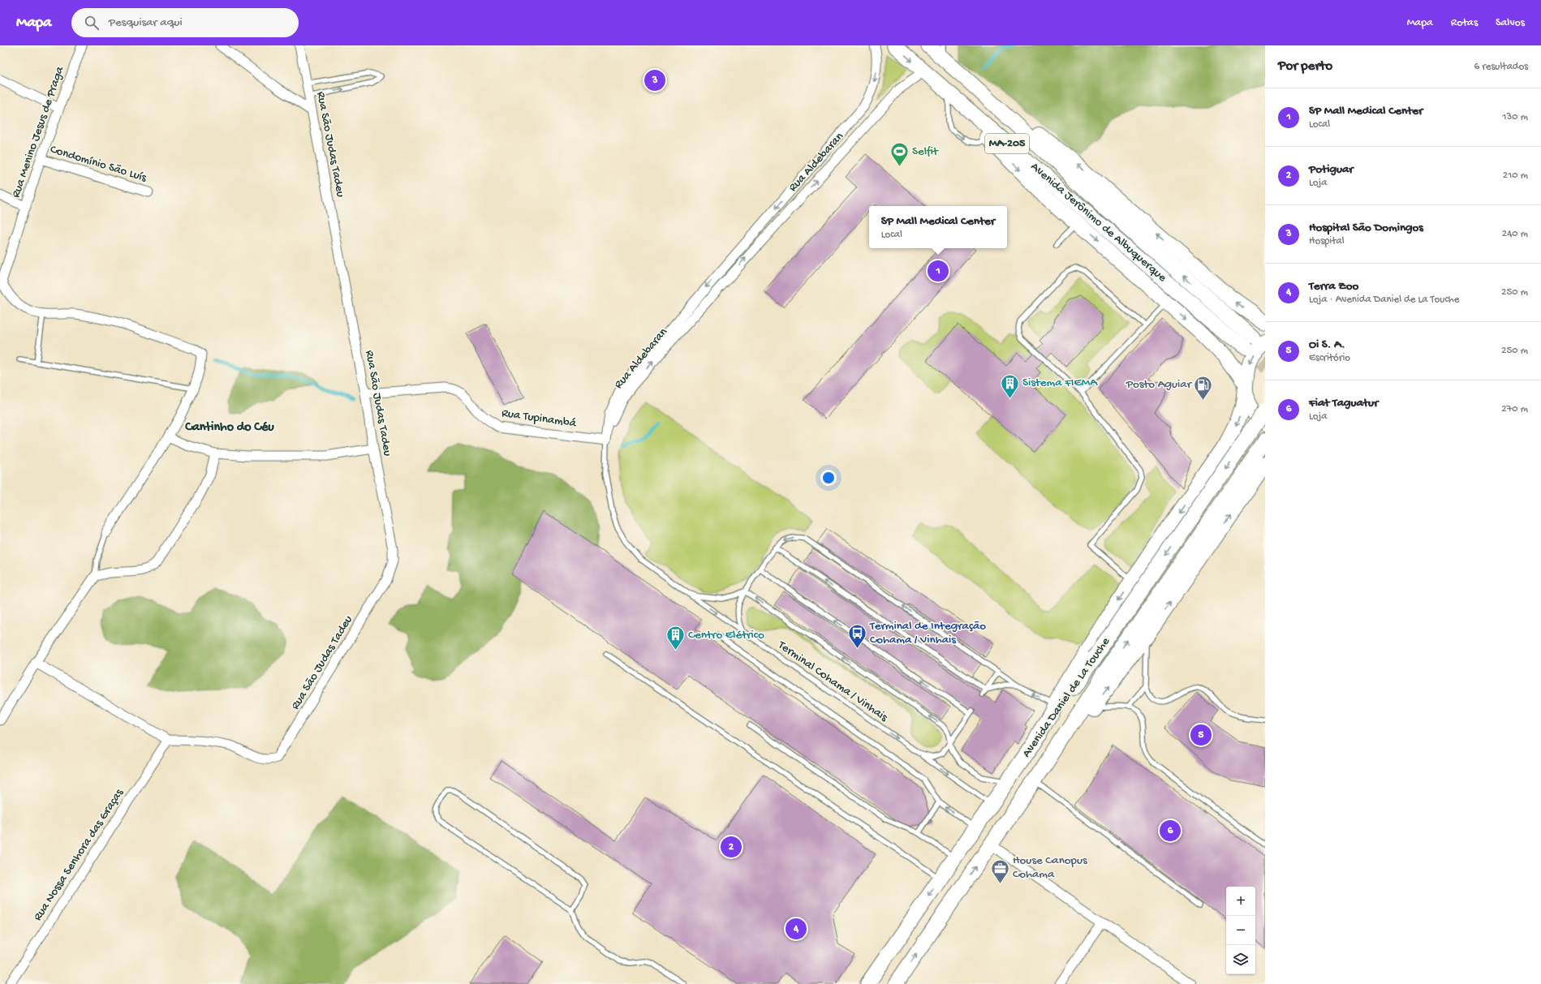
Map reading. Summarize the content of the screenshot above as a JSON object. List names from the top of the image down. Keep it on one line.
{"streets":{"main road":["MA-205","Avenida Jerônimo de Albuquerque","Avenida Daniel de La Touche"],"street":["Rua Menino Jesus de Praga","Rua São Judas Tadeu","Rua Aldebaran","Condomínio São Luís","Rua Tupinambá","Rua Nossa Senhora das Graças"],"lane":["Terminal Cohama / Vinhais"]},"crossings":[["Rua Menino Jesus de Praga","Condomínio São Luís"],["Rua São Judas Tadeu","Rua Tupinambá"],["Rua São Judas Tadeu","Rua Nossa Senhora das Graças"],["Rua Aldebaran","Avenida Jerônimo de Albuquerque"],["Rua Aldebaran","Rua Tupinambá"],["Rua Aldebaran","Terminal Cohama / Vinhais"],["Rua Tupinambá","Terminal Cohama / Vinhais"],["Terminal Cohama / Vinhais","Avenida Daniel de La Touche"]],"districts":["Cantinho do Céu"],"places":{"sports":["Selfit"],"building":["Sistema FIEMA","Centro Elétrico"],"fuel station":["Posto Aguiar"],"bus stop":["Terminal de Integração Cohama / Vinhais"],"office":["House Canopus Cohama"]},"page":{"header":"Mapa","search":"Pesquisar aqui","nav":["Mapa","Rotas","Salvos"],"heading":["Por perto","6 resultados"],"pins":["3","1","5","6","2","4"],"list":[{"mark":"1","name":"SP Mall Medical Center","note":"Local","value":"130 m"},{"mark":"2","name":"Potiguar","note":"Loja","value":"210 m"},{"mark":"3","name":"Hospital São Domingos","note":"Hospital","value":"240 m"},{"mark":"4","name":"Terra Zoo","note":"Loja · Avenida Daniel de La Touche","value":"250 m"},{"mark":"5","name":"Oi S. A.","note":"Escritório","value":"250 m"},{"mark":"6","name":"Fiat Taguatur","note":"Loja","value":"270 m"}],"popup":["SP Mall Medical Center","Local"],"map_buttons":["+","−"]}}
